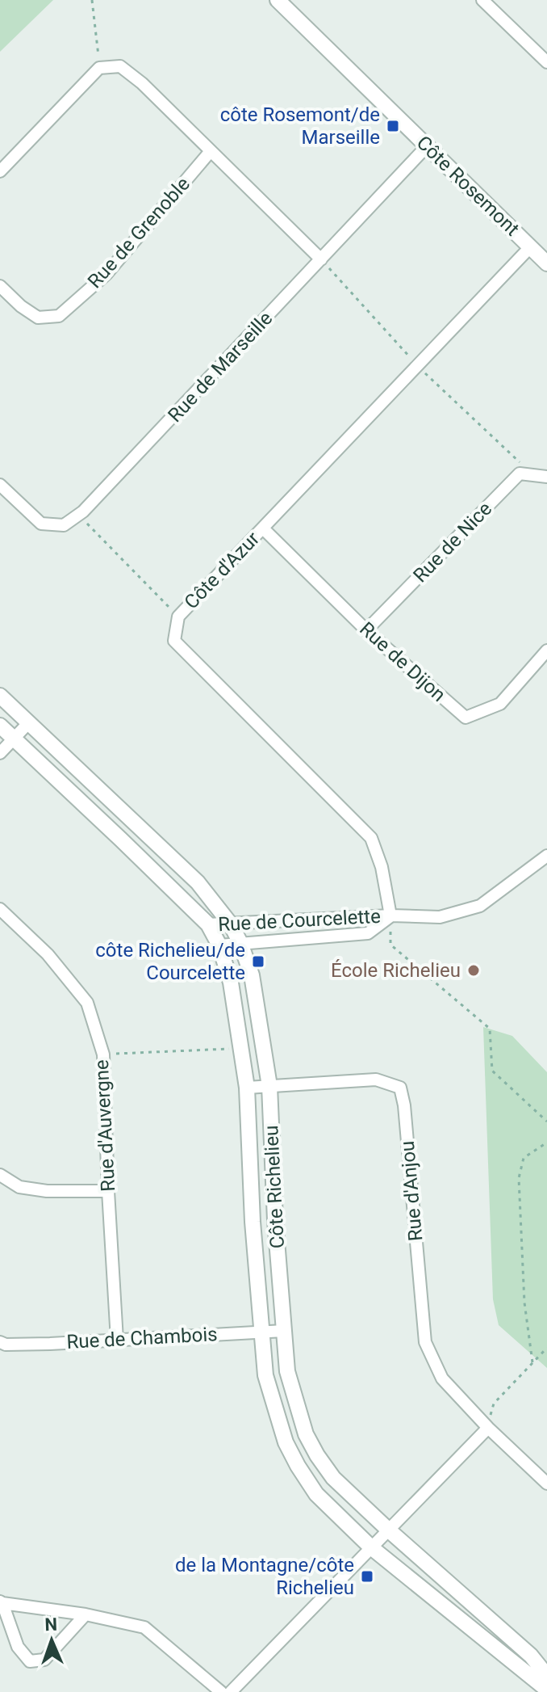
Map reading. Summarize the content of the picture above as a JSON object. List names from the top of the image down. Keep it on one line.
{"streets":{"street":["Côte Rosemont","Rue de Grenoble","Rue de Marseille","Rue de Nice","Côte d'Azur","Rue de Dijon","Rue de Courcelette","Rue d'Auvergne","Côte Richelieu","Rue d'Anjou","Rue de Chambois"]},"crossings":[["Côte Rosemont","Rue de Marseille"],["Côte Rosemont","Côte d'Azur"],["Rue de Nice","Rue de Dijon"],["Côte d'Azur","Rue de Dijon"],["Côte d'Azur","Rue de Courcelette"],["Rue de Courcelette","Côte Richelieu"],["Rue d'Auvergne","Rue de Chambois"],["Côte Richelieu","Rue d'Anjou"],["Côte Richelieu","Rue de Chambois"]],"places":{"transit":["côte Rosemont/de Marseille","côte Richelieu/de Courcelette","de la Montagne/côte Richelieu"],"other":["École Richelieu"]},"north":"top"}
